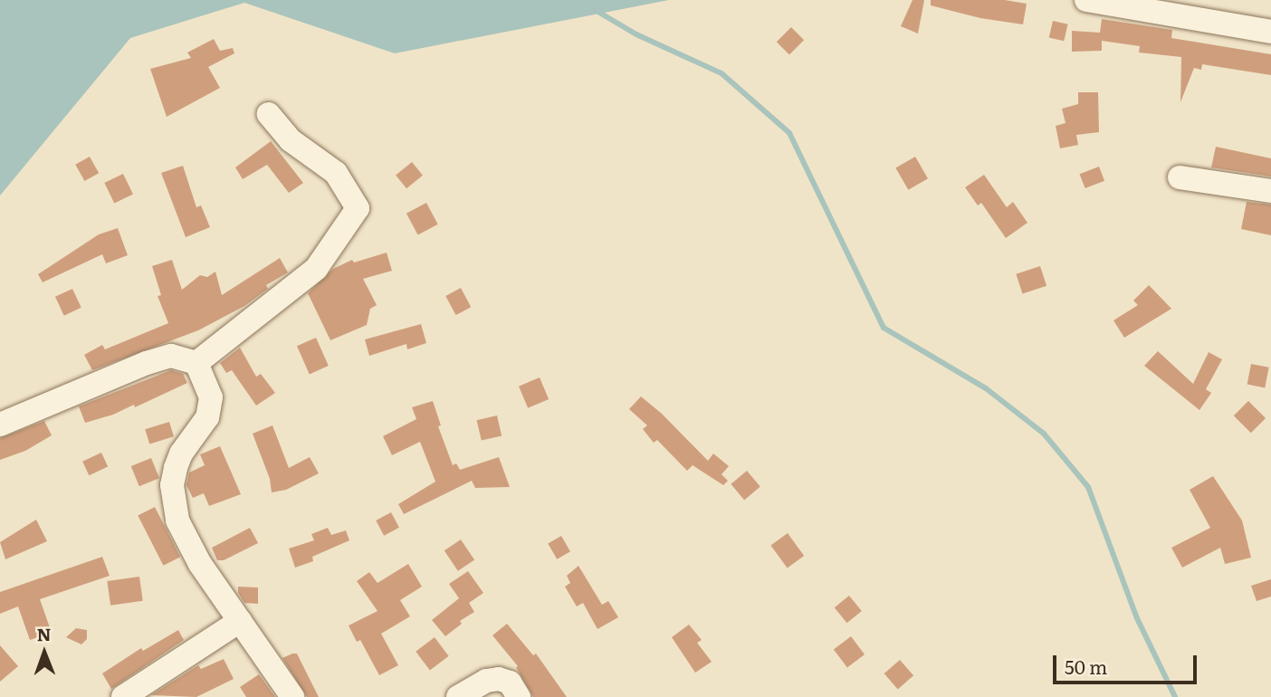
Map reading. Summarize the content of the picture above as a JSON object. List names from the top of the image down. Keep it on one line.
{"scale_bar":"50 m","north":"top"}
